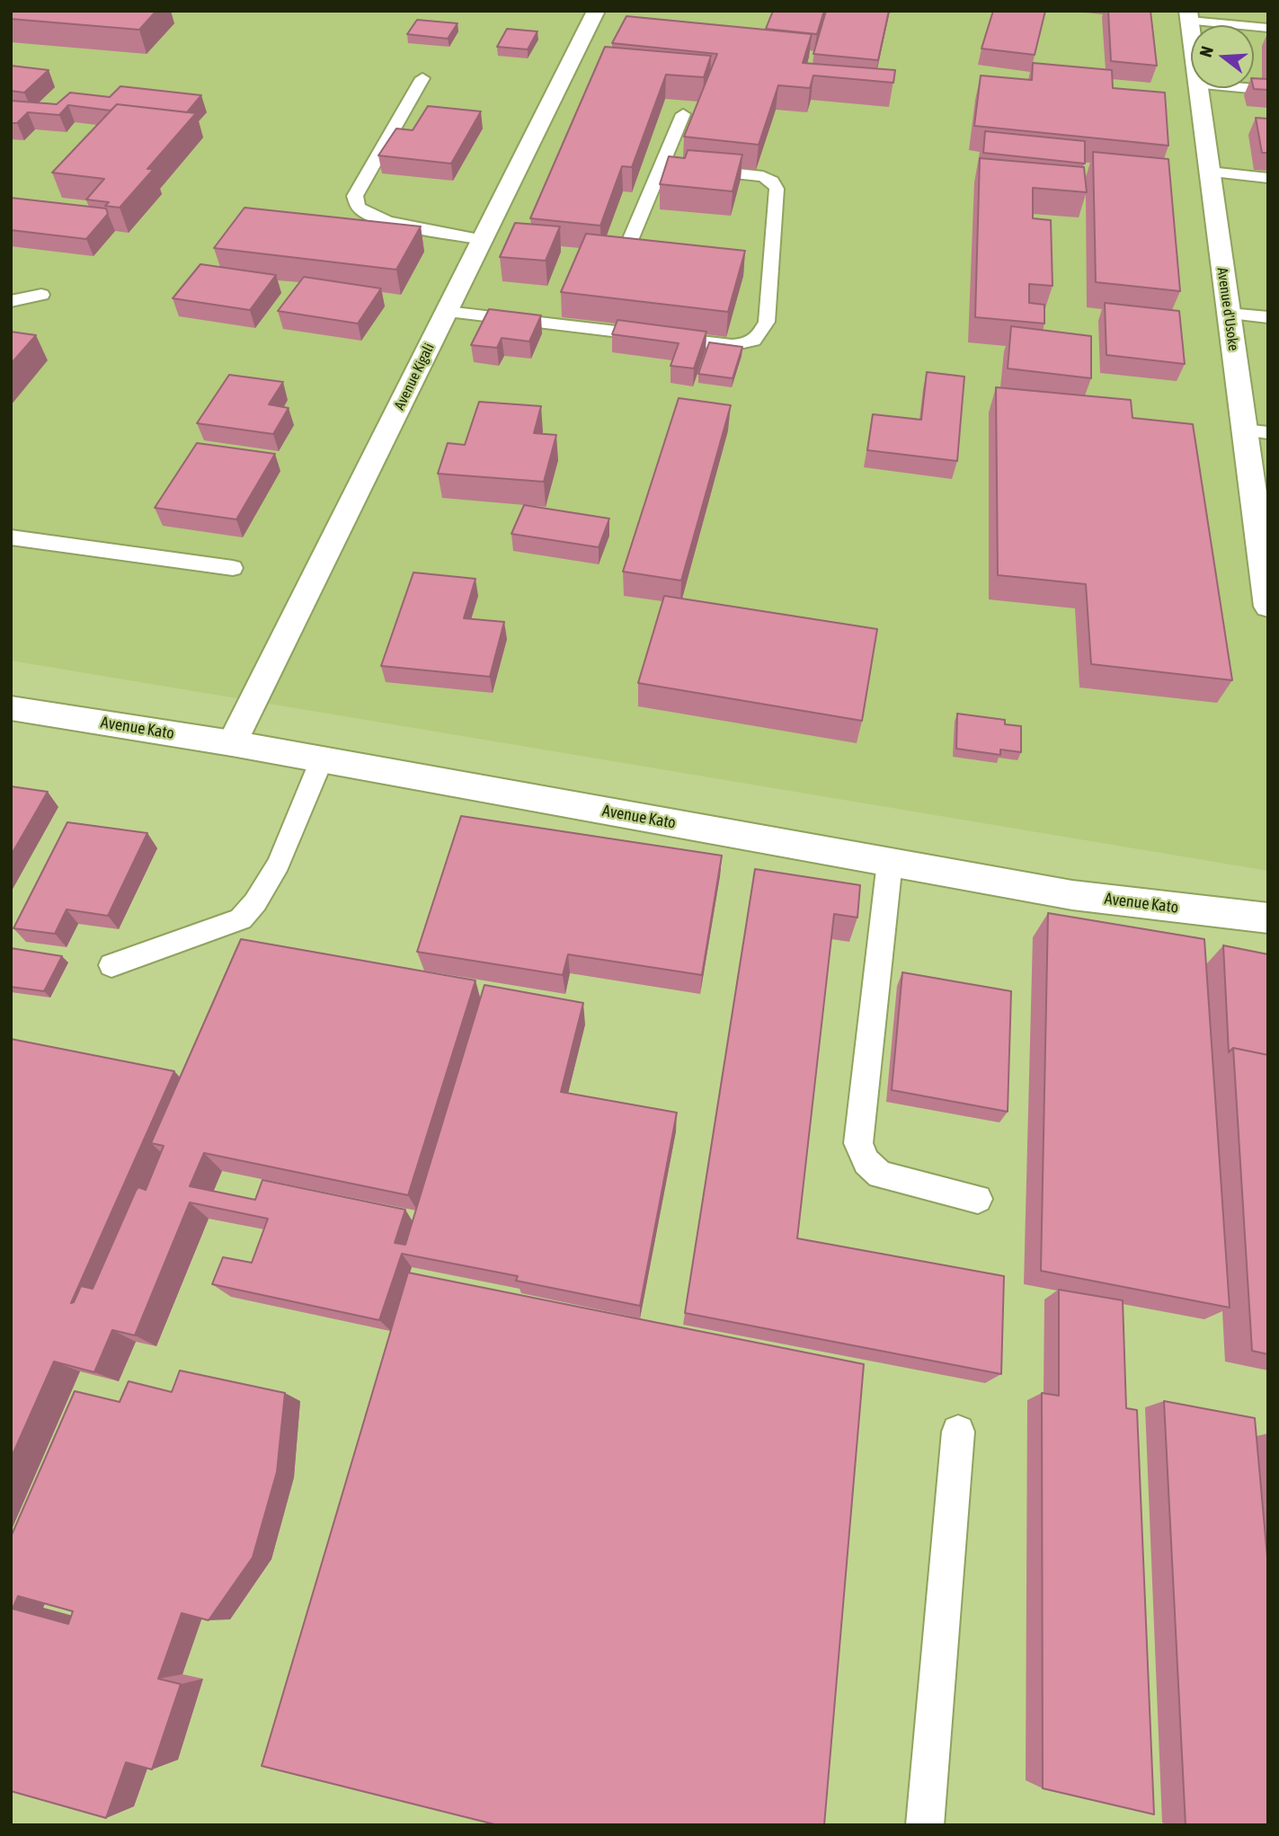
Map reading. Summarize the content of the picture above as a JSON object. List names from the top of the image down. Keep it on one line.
{"streets":{"street":["Avenue d'Usoke","Avenue Kigali","Avenue Kato"]},"crossings":[["Avenue Kigali","Avenue Kato"]],"north":"left"}
